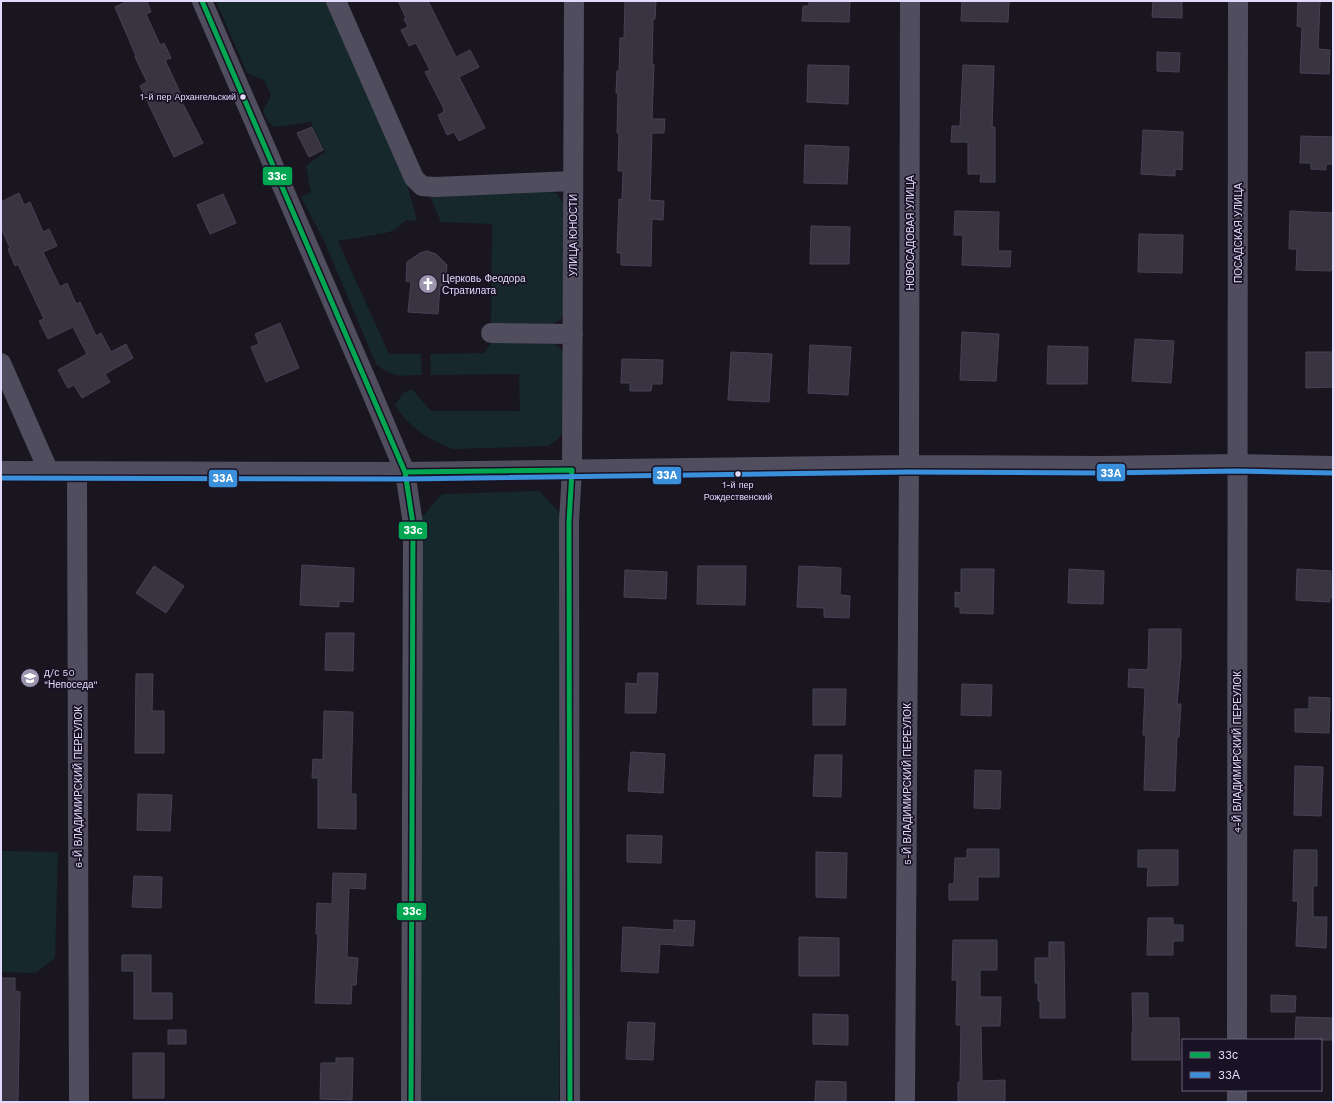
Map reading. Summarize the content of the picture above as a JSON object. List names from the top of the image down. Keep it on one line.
{"streets":{"street":["НОВОСАДОВАЯ УЛИЦА","ПОСАДСКАЯ УЛИЦА","УЛИЦА ЮНОСТИ","4-Й ВЛАДИМИРСКИЙ ПЕРЕУЛОК","5-Й ВЛАДИМИРСКИЙ ПЕРЕУЛОК","6-Й ВЛАДИМИРСКИЙ ПЕРЕУЛОК"]},"crossings":[["НОВОСАДОВАЯ УЛИЦА","5-Й ВЛАДИМИРСКИЙ ПЕРЕУЛОК"],["ПОСАДСКАЯ УЛИЦА","4-Й ВЛАДИМИРСКИЙ ПЕРЕУЛОК"]],"places":{"other":["1-й пер Архангельский","1-й пер Рождественский"],"church":["Церковь Феодора Стратилата"],"school or university":["д/с 50 \"Непоседа\""]},"lines":["transit line 33с","transit line 33А"],"legend":["33с","33А"]}
